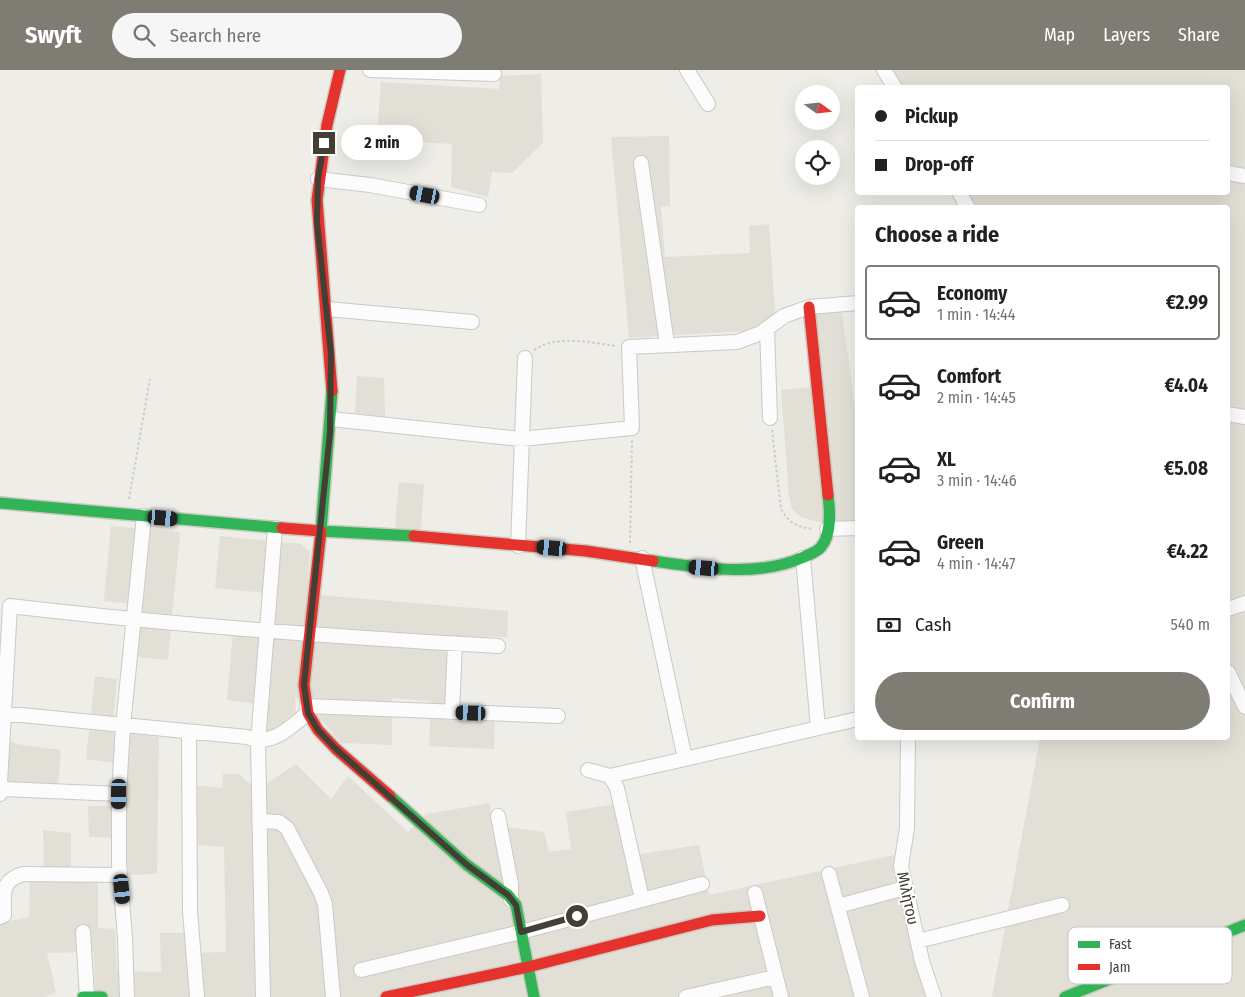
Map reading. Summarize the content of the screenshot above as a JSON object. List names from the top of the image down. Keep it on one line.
{"streets":{"street":["Μιλήτου"]},"legend":["Fast","Jam"],"north":"right","page":{"header":"Swyft","search":"Search here","nav":["Map","Layers","Share"],"banner":["Pickup","Drop-off"],"bubble":"2 min","heading":"Choose a ride","list":[{"name":"Economy","note":"1 min · 14:44","value":"€2.99"},{"name":"Comfort","note":"2 min · 14:45","value":"€4.04"},{"name":"XL","note":"3 min · 14:46","value":"€5.08"},{"name":"Green","note":"4 min · 14:47","value":"€4.22"}],"pay":["Cash","540 m"],"buttons":"Confirm"}}
